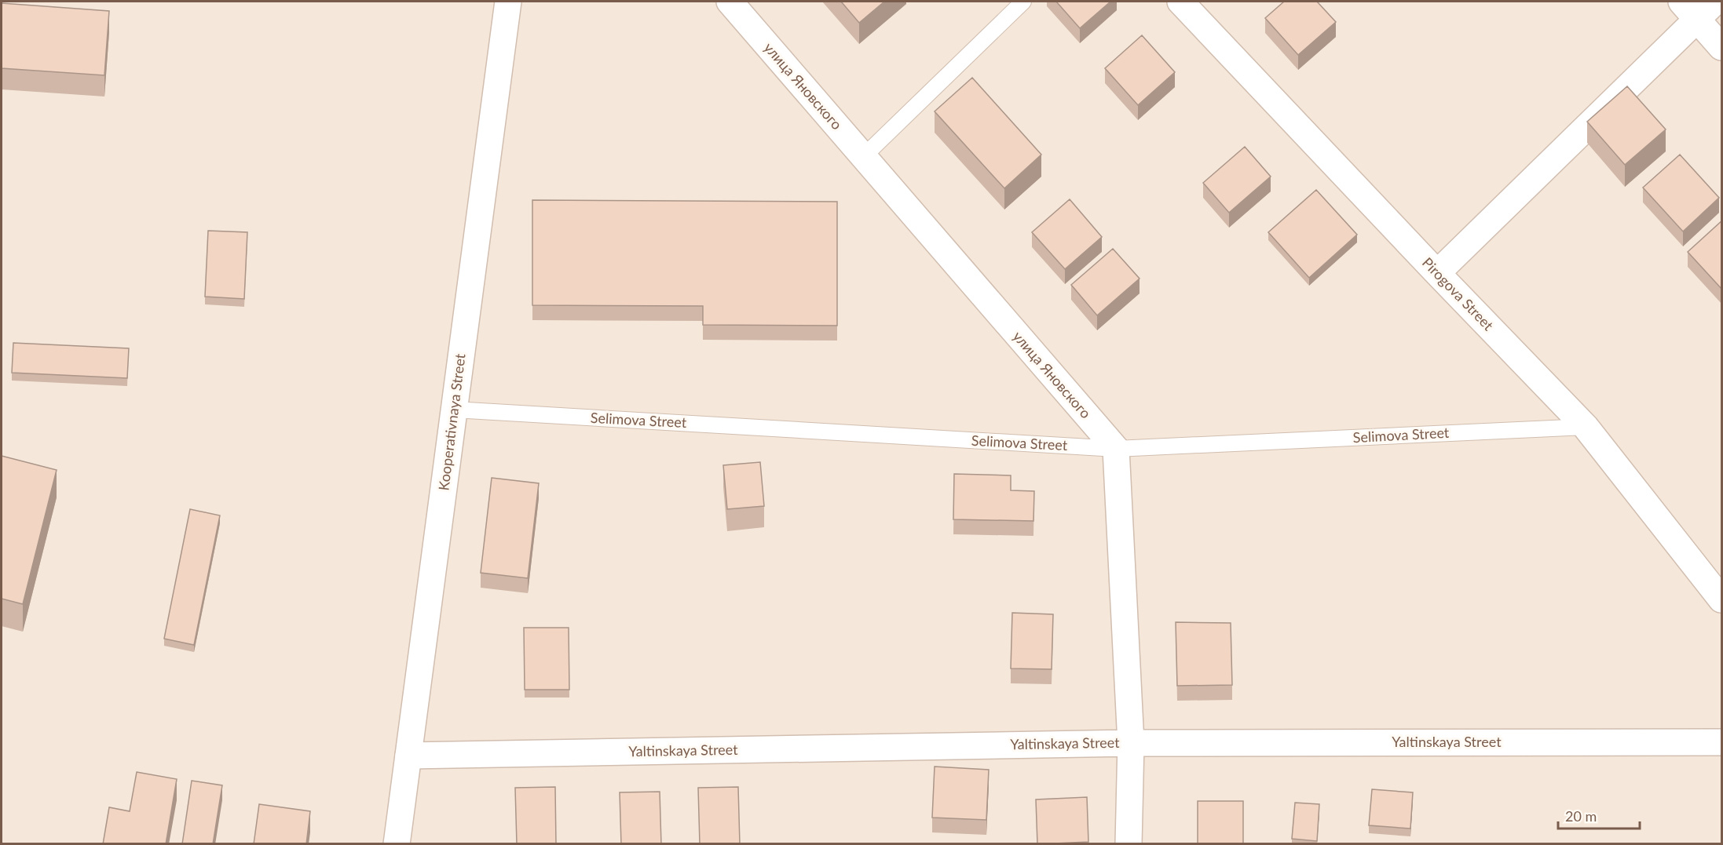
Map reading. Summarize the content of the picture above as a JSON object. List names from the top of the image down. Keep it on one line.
{"streets":{"street":["улица Яновского","Pirogova Street","Kooperativnaya Street","Yaltinskaya Street"],"lane":["Selimova Street"]},"crossings":[["улица Яновского","Selimova Street"],["Pirogova Street","Selimova Street"],["Selimova Street","Kooperativnaya Street"],["Kooperativnaya Street","Yaltinskaya Street"]],"scale_bar":"20 m"}
